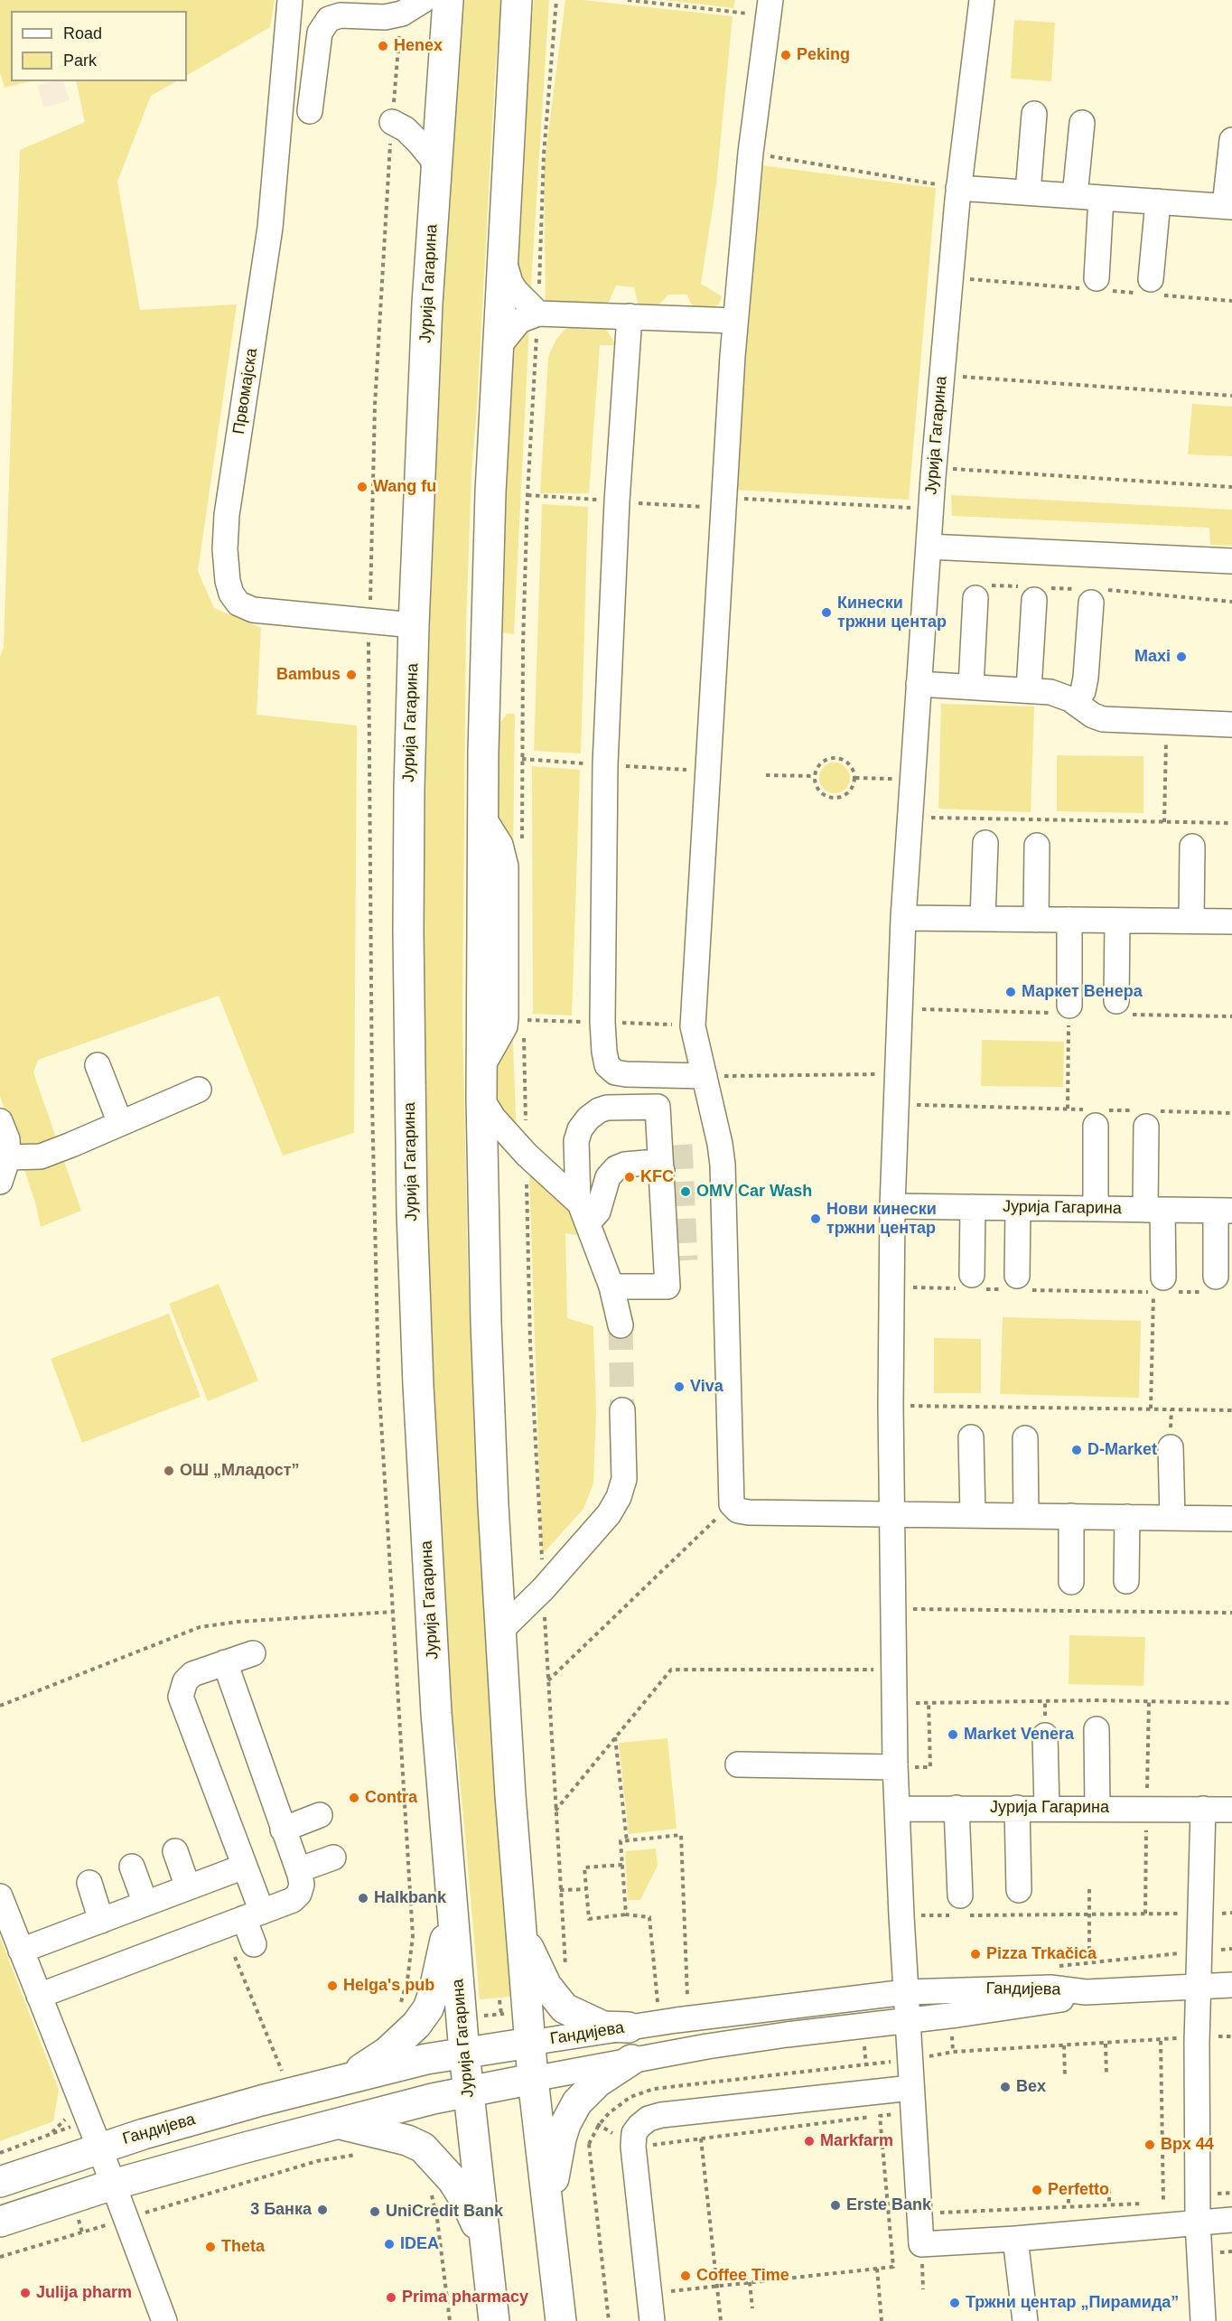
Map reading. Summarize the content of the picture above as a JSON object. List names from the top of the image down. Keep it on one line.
{"streets":{"main road":["Јурија Гагарина","Гандијева"],"street":["Првомајска"]},"crossings":[["Јурија Гагарина","Првомајска"],["Јурија Гагарина","Гандијева"]],"places":["Henex","Peking","Wang fu","Кинески тржни центар","Maxi","Bambus","Маркет Венера","KFC","OMV Car Wash","Нови кинески тржни центар","Viva","D-Market","ОШ „Младост”","Market Venera","Contra","Halkbank","Pizza Trkačica","Helga's pub","Bex","Markfarm","Врх 44","Perfetto","Erste Bank","3 Банка","UniCredit Bank","IDEA","Theta","Coffee Time","Julija pharm","Prima pharmacy","Тржни центар „Пирамида”"],"legend":["Road","Park"]}
